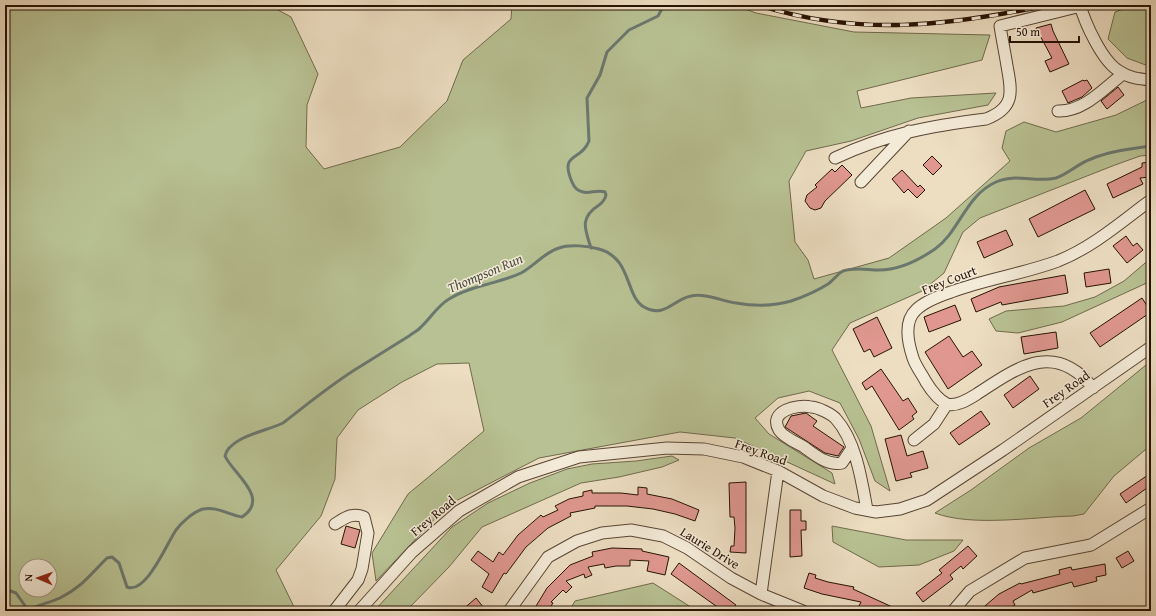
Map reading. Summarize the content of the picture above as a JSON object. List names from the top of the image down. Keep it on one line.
{"streets":{"street":["Frey Court","Frey Road","Laurie Drive"]},"water":["Thompson Run"],"scale_bar":"50 m","north":"left"}
